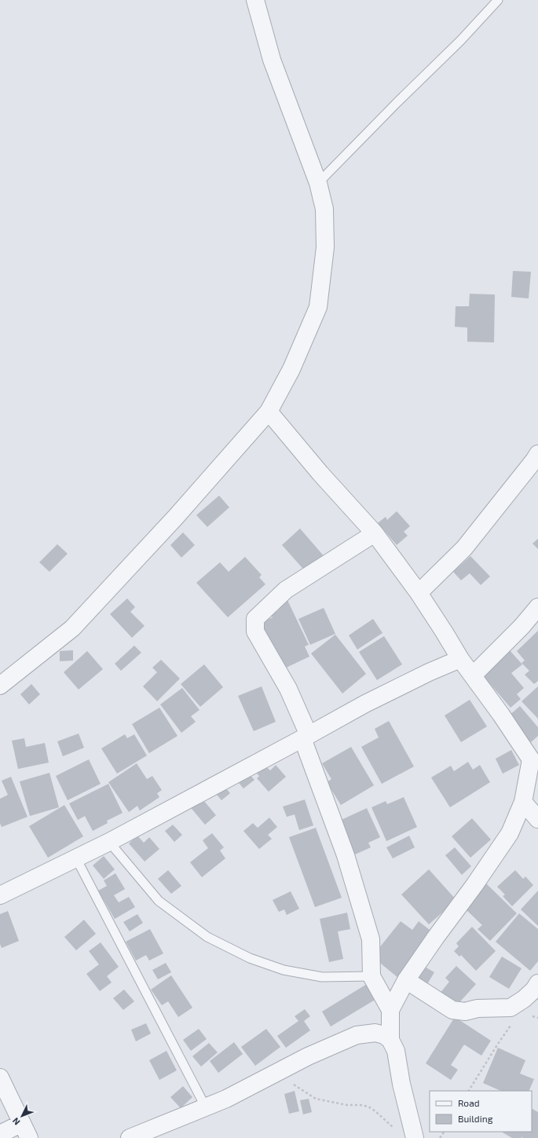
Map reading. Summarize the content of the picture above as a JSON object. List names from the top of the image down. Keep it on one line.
{"legend":["Road","Building"],"north":"bottom left"}
